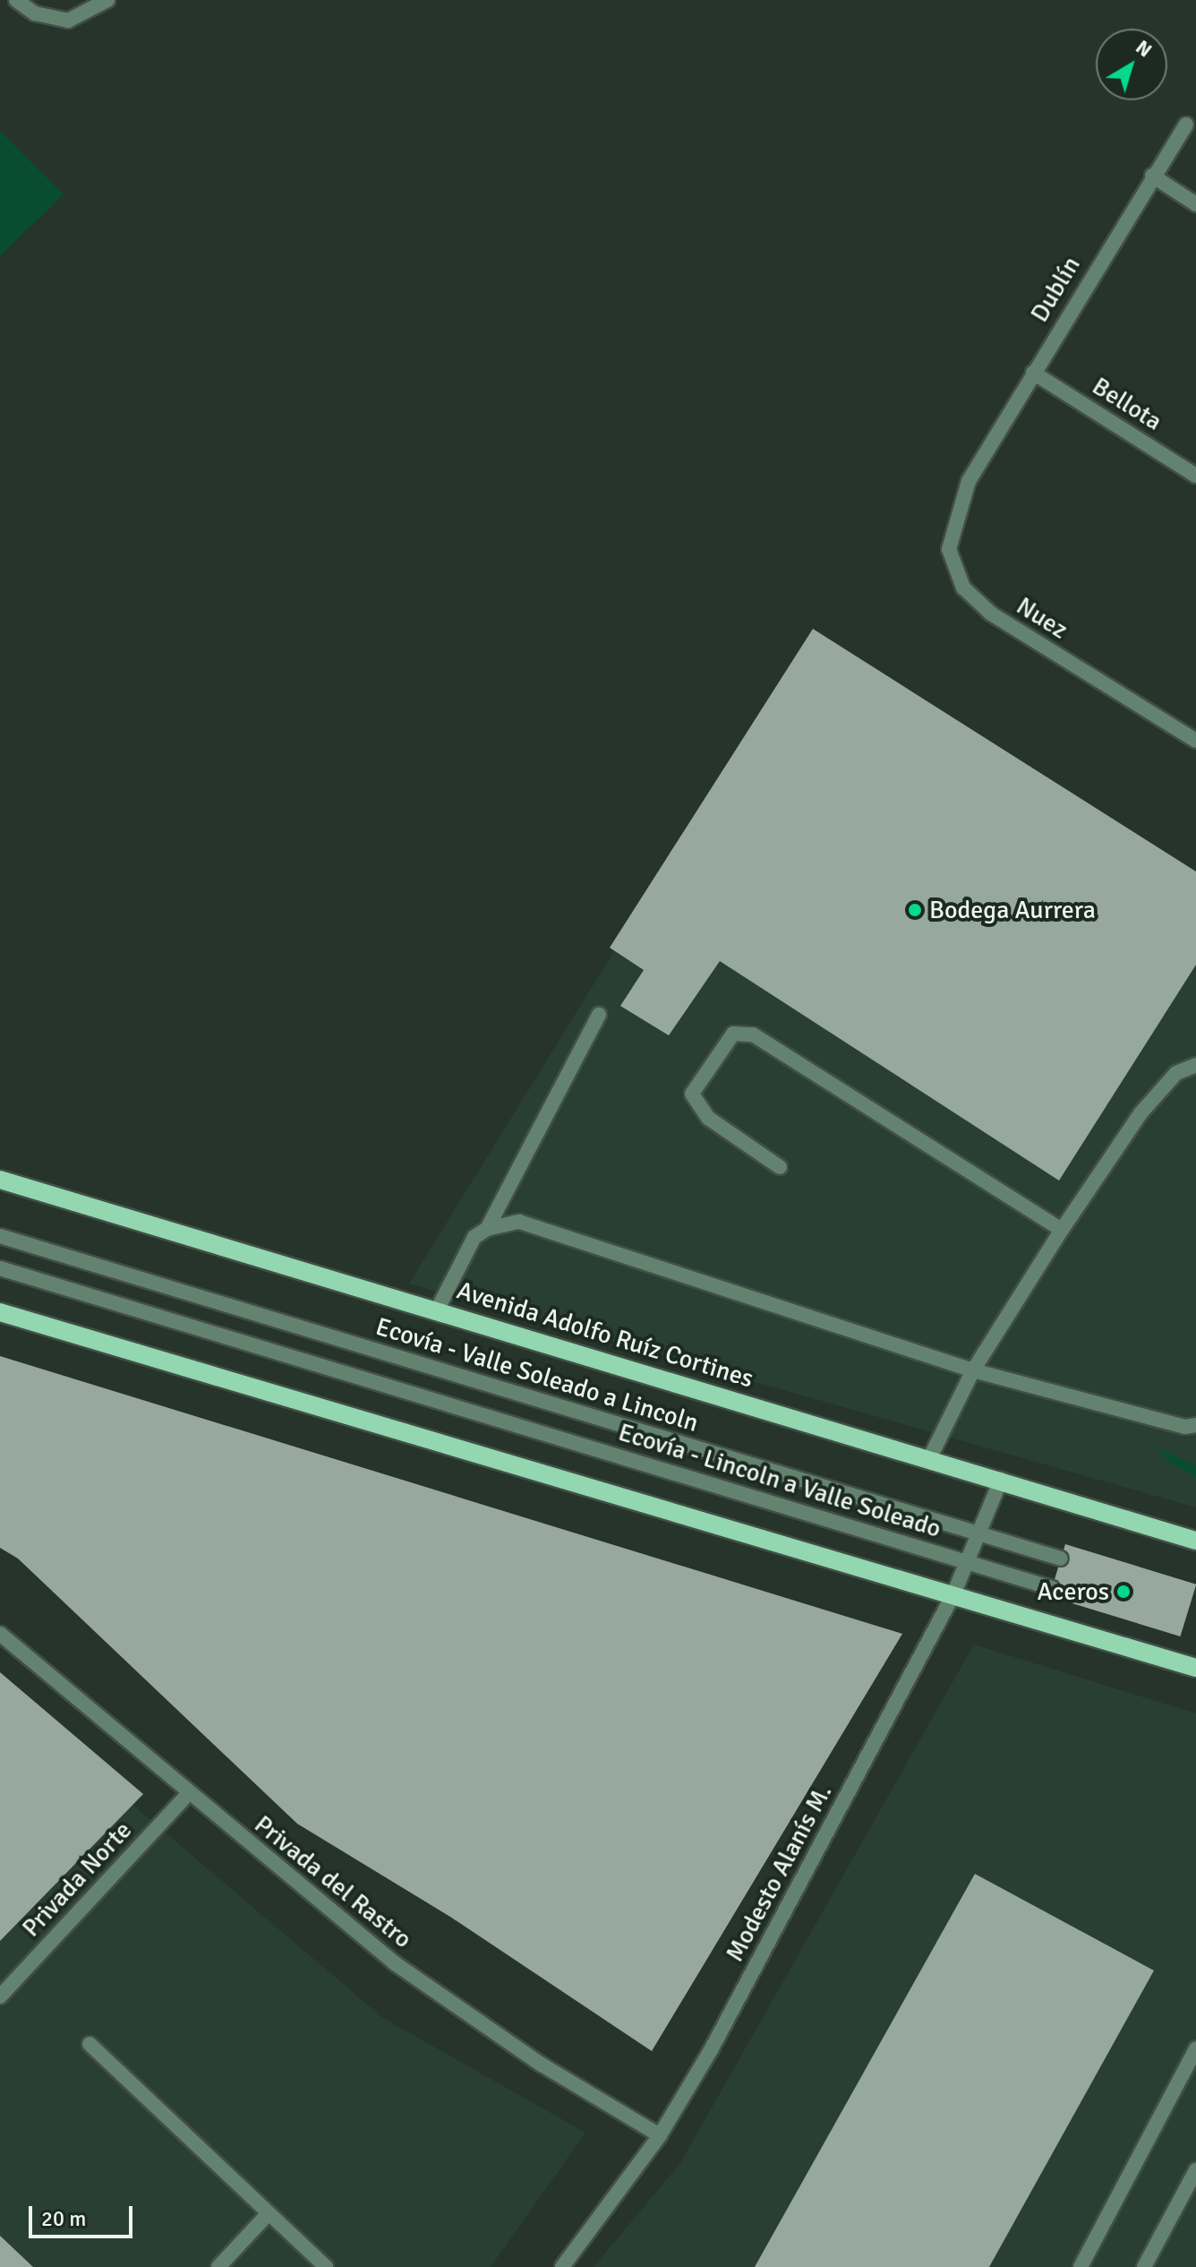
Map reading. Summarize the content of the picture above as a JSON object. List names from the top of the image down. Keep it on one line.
{"streets":{"main road":["Avenida Adolfo Ruíz Cortines"],"street":["Dublín","Bellota","Nuez","Ecovía - Valle Soleado a Lincoln","Ecovía - Lincoln a Valle Soleado","Modesto Alanís M.","Privada Norte","Privada del Rastro"]},"crossings":[["Dublín","Bellota"],["Dublín","Nuez"],["Avenida Adolfo Ruíz Cortines","Modesto Alanís M."],["Ecovía - Valle Soleado a Lincoln","Modesto Alanís M."],["Ecovía - Lincoln a Valle Soleado","Modesto Alanís M."],["Modesto Alanís M.","Privada del Rastro"],["Privada Norte","Privada del Rastro"]],"places":["Bodega Aurrera","Aceros"],"scale_bar":"20 m","north":"top right"}
